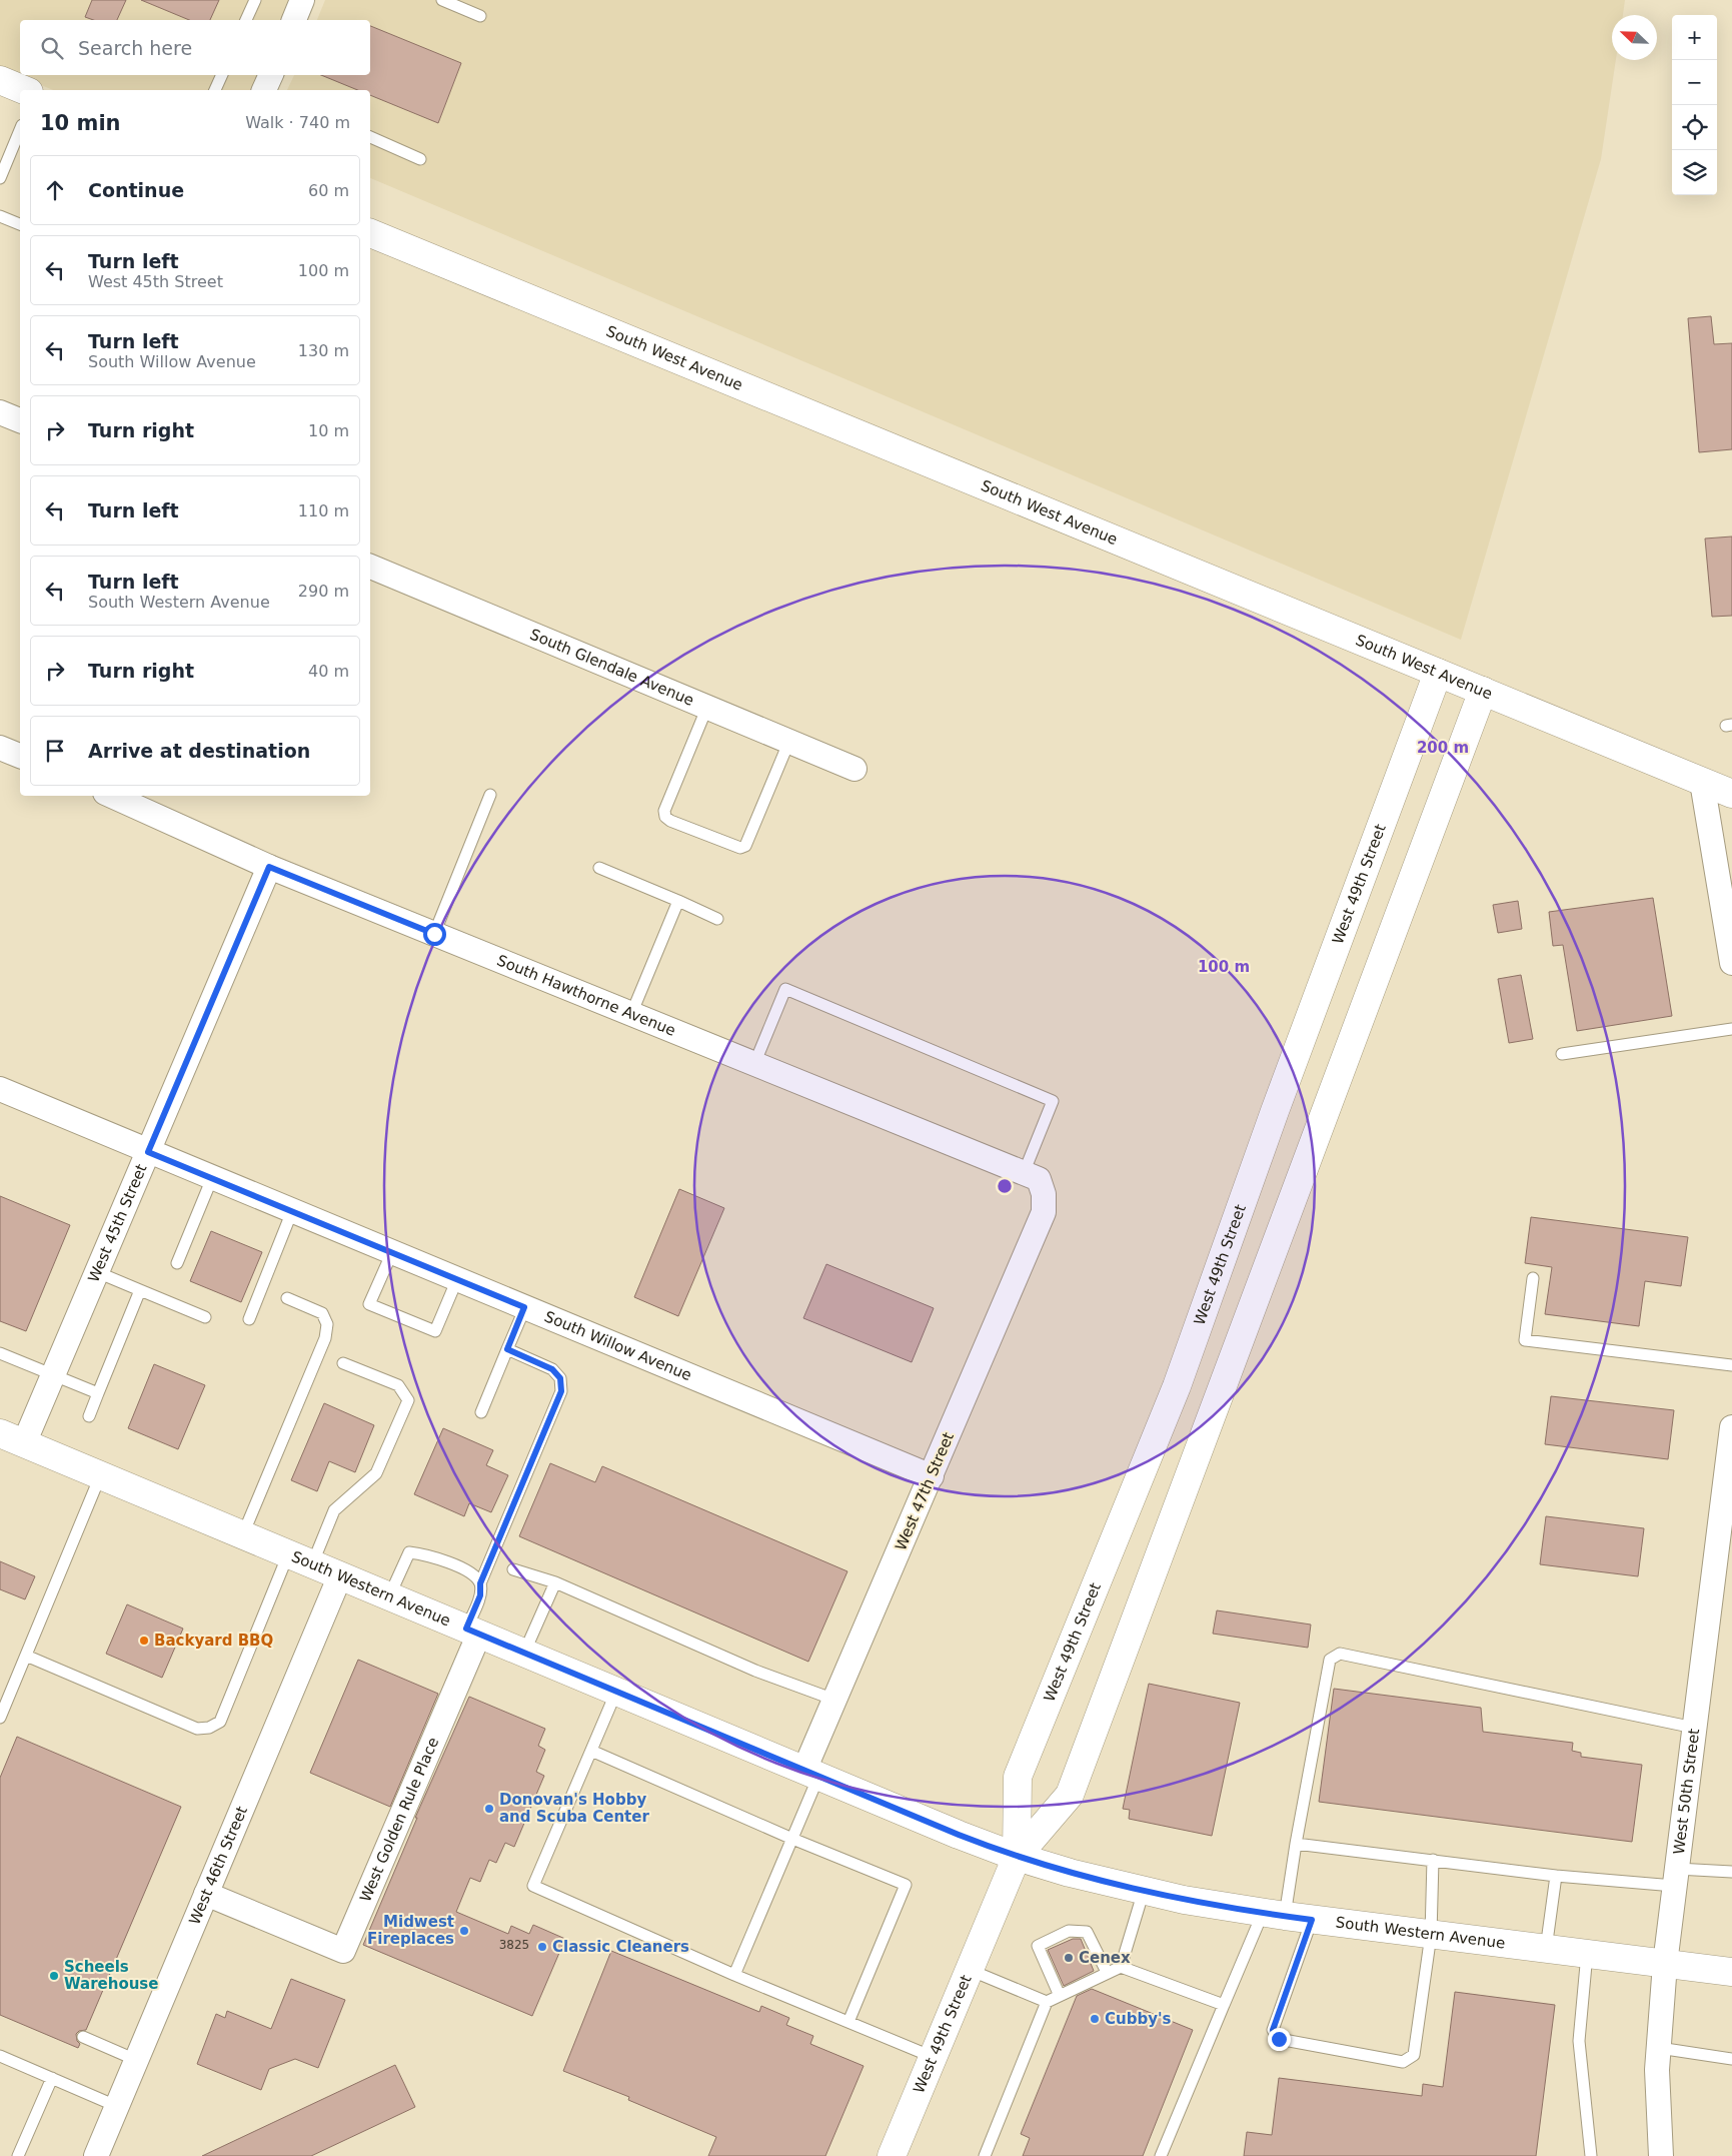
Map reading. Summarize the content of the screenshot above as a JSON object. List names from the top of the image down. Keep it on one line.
{"streets":{"street":["South West Avenue","South Glendale Avenue","West 49th Street","South Hawthorne Avenue","West 45th Street","South Willow Avenue","West 47th Street","South Western Avenue","West 50th Street","West Golden Rule Place","West 46th Street"]},"crossings":[["South West Avenue","West 49th Street"],["West 49th Street","South Western Avenue"],["South Hawthorne Avenue","West 45th Street"],["South Hawthorne Avenue","West 47th Street"],["West 45th Street","South Willow Avenue"],["West 45th Street","South Western Avenue"],["South Willow Avenue","West 47th Street"],["West 47th Street","South Western Avenue"],["South Western Avenue","West 50th Street"],["South Western Avenue","West Golden Rule Place"],["South Western Avenue","West 46th Street"],["West Golden Rule Place","West 46th Street"]],"places":["Backyard BBQ","Donovan's Hobby and Scuba Center","Midwest Fireplaces","Classic Cleaners","Cenex","Scheels Warehouse","Cubby's"],"house_numbers":["3825"],"north":"top left","page":{"map_buttons":["+","−"],"search":"Search here","heading":["10 min","Walk · 740 m"],"list":[["Continue","60 m"],["Turn left","West 45th Street","100 m"],["Turn left","South Willow Avenue","130 m"],["Turn right","10 m"],["Turn left","110 m"],["Turn left","South Western Avenue","290 m"],["Turn right","40 m"],"Arrive at destination"]},"rings":["200 m","100 m"]}
